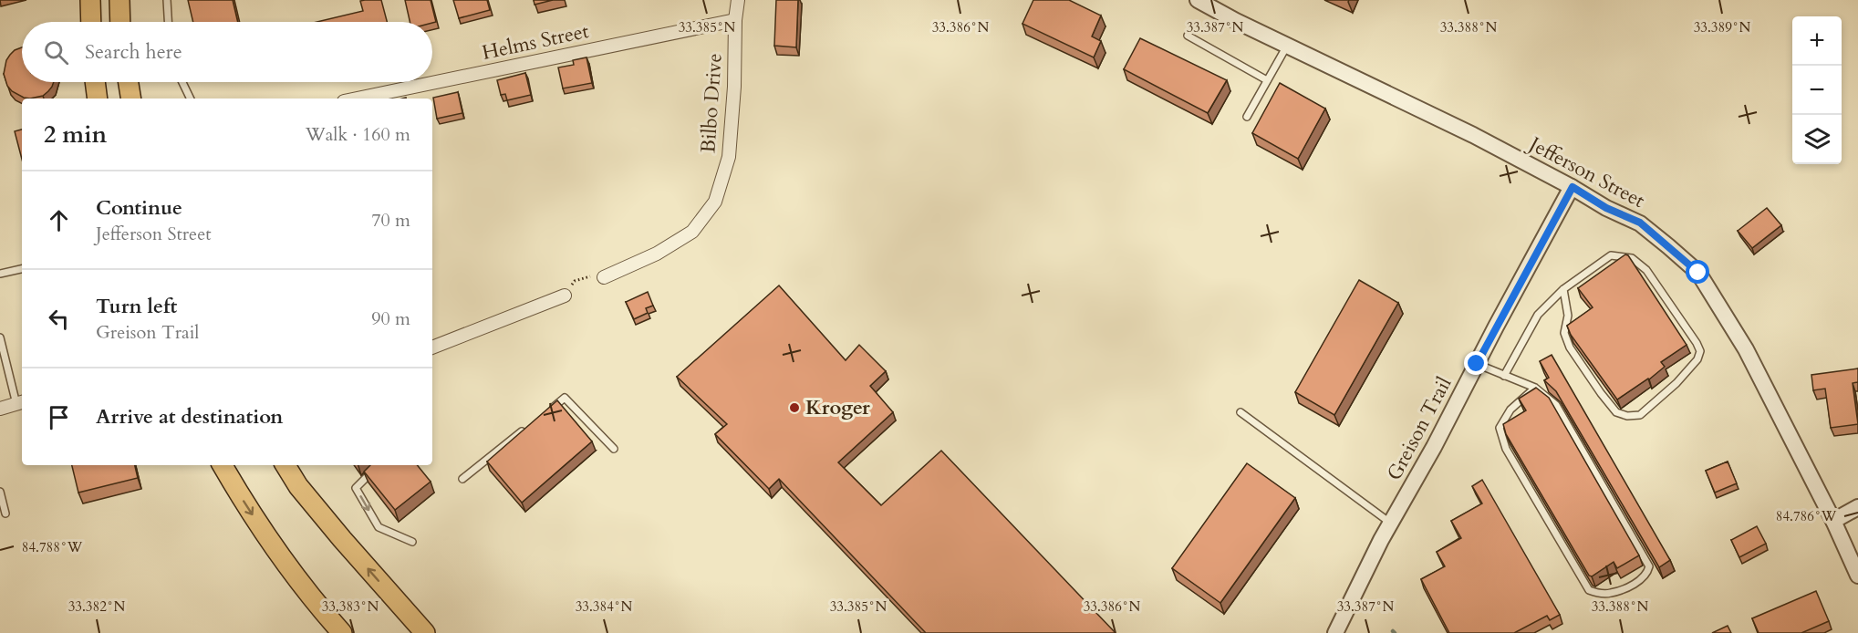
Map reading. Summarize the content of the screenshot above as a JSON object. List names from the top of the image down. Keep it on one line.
{"streets":{"street":["Helms Street","Bilbo Drive","Jefferson Street","Greison Trail"]},"crossings":[["Helms Street","Bilbo Drive"],["Jefferson Street","Greison Trail"]],"places":["Kroger"],"page":{"map_buttons":["+","−"],"search":"Search here","heading":["2 min","Walk · 160 m"],"list":[["Continue","Jefferson Street","70 m"],["Turn left","Greison Trail","90 m"],"Arrive at destination"]},"coordinates":["33.385°N","33.386°N","33.387°N","33.388°N","33.389°N","84.786°W","84.788°W","33.382°N","33.383°N","33.384°N"]}
